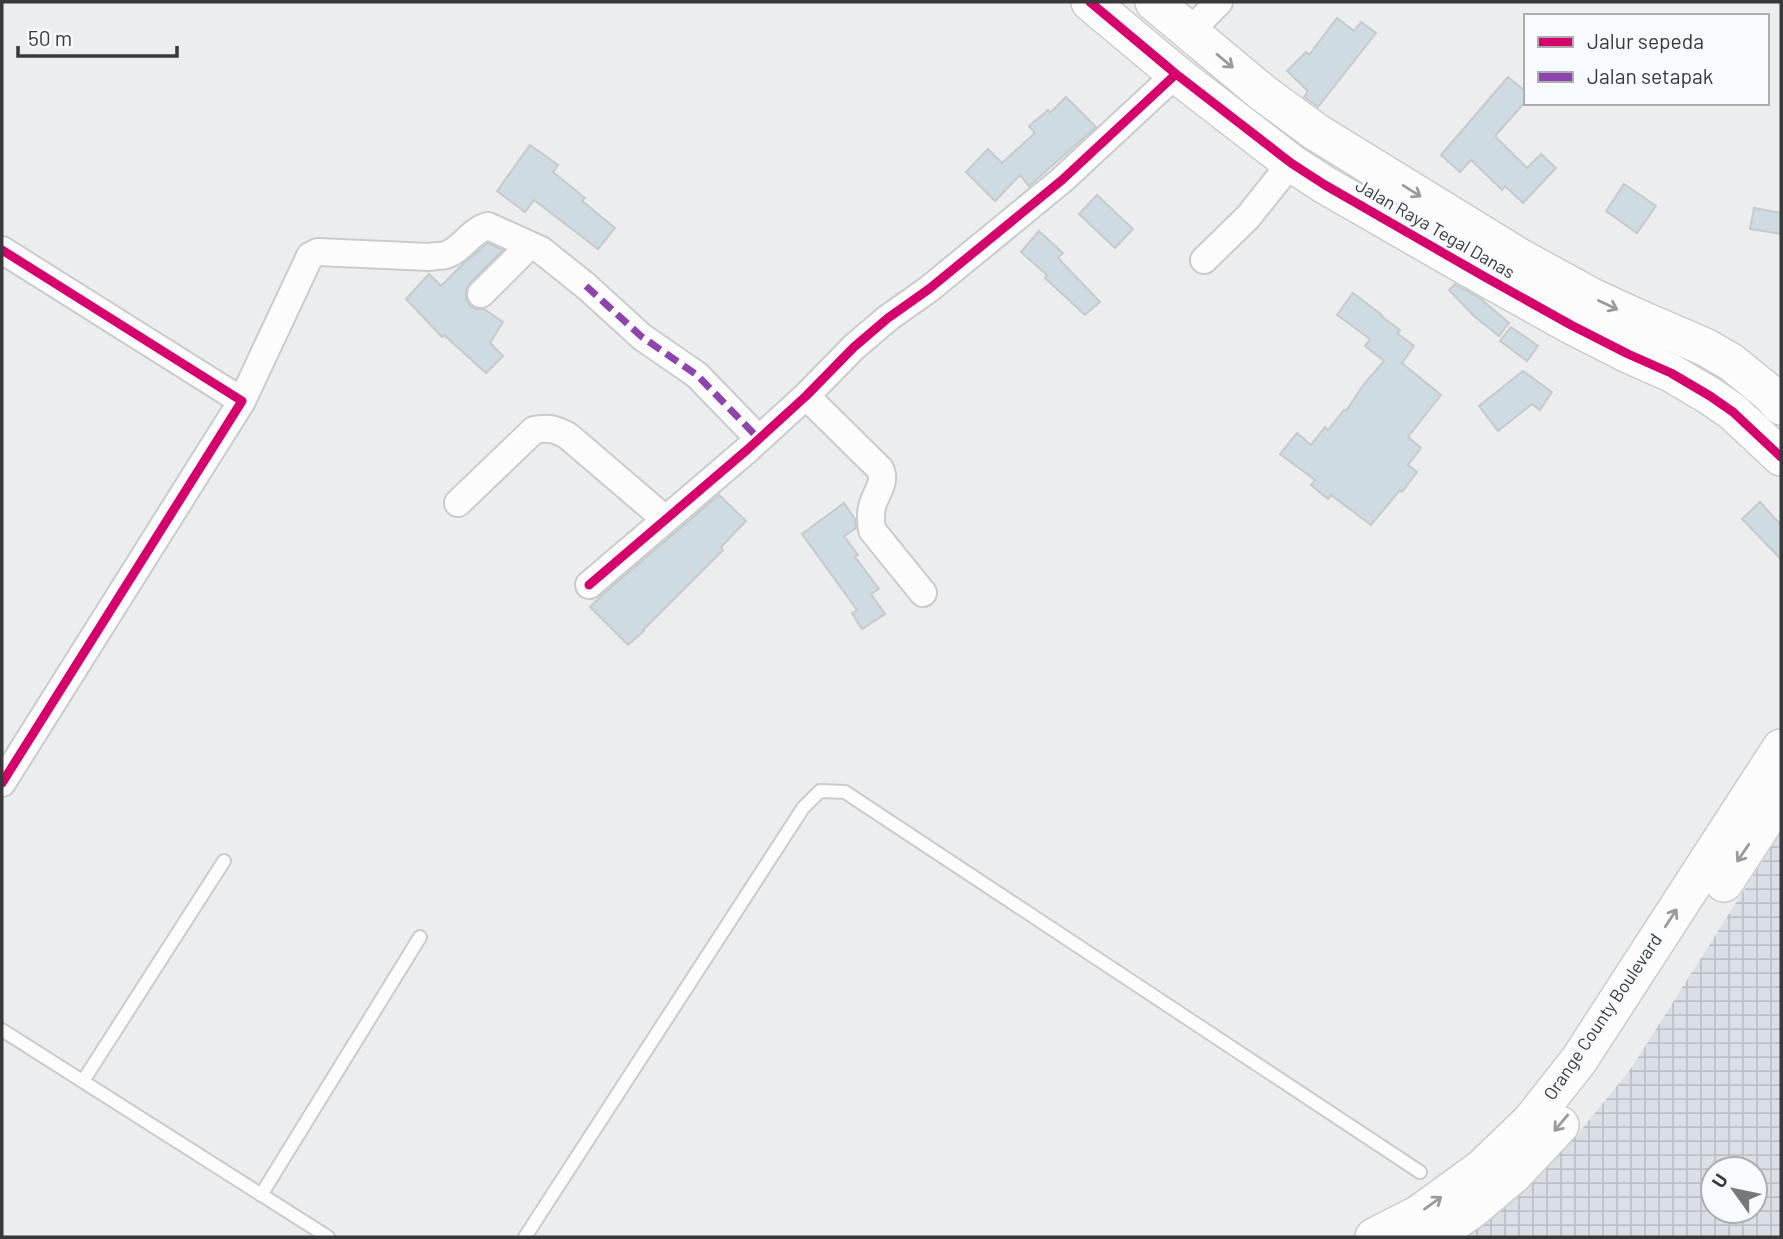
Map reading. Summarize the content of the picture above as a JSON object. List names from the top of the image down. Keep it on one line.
{"streets":{"street":["Jalan Raya Tegal Danas","Orange County Boulevard"]},"legend":["Jalur sepeda","Jalan setapak"],"scale_bar":"50 m","north":"top left"}
